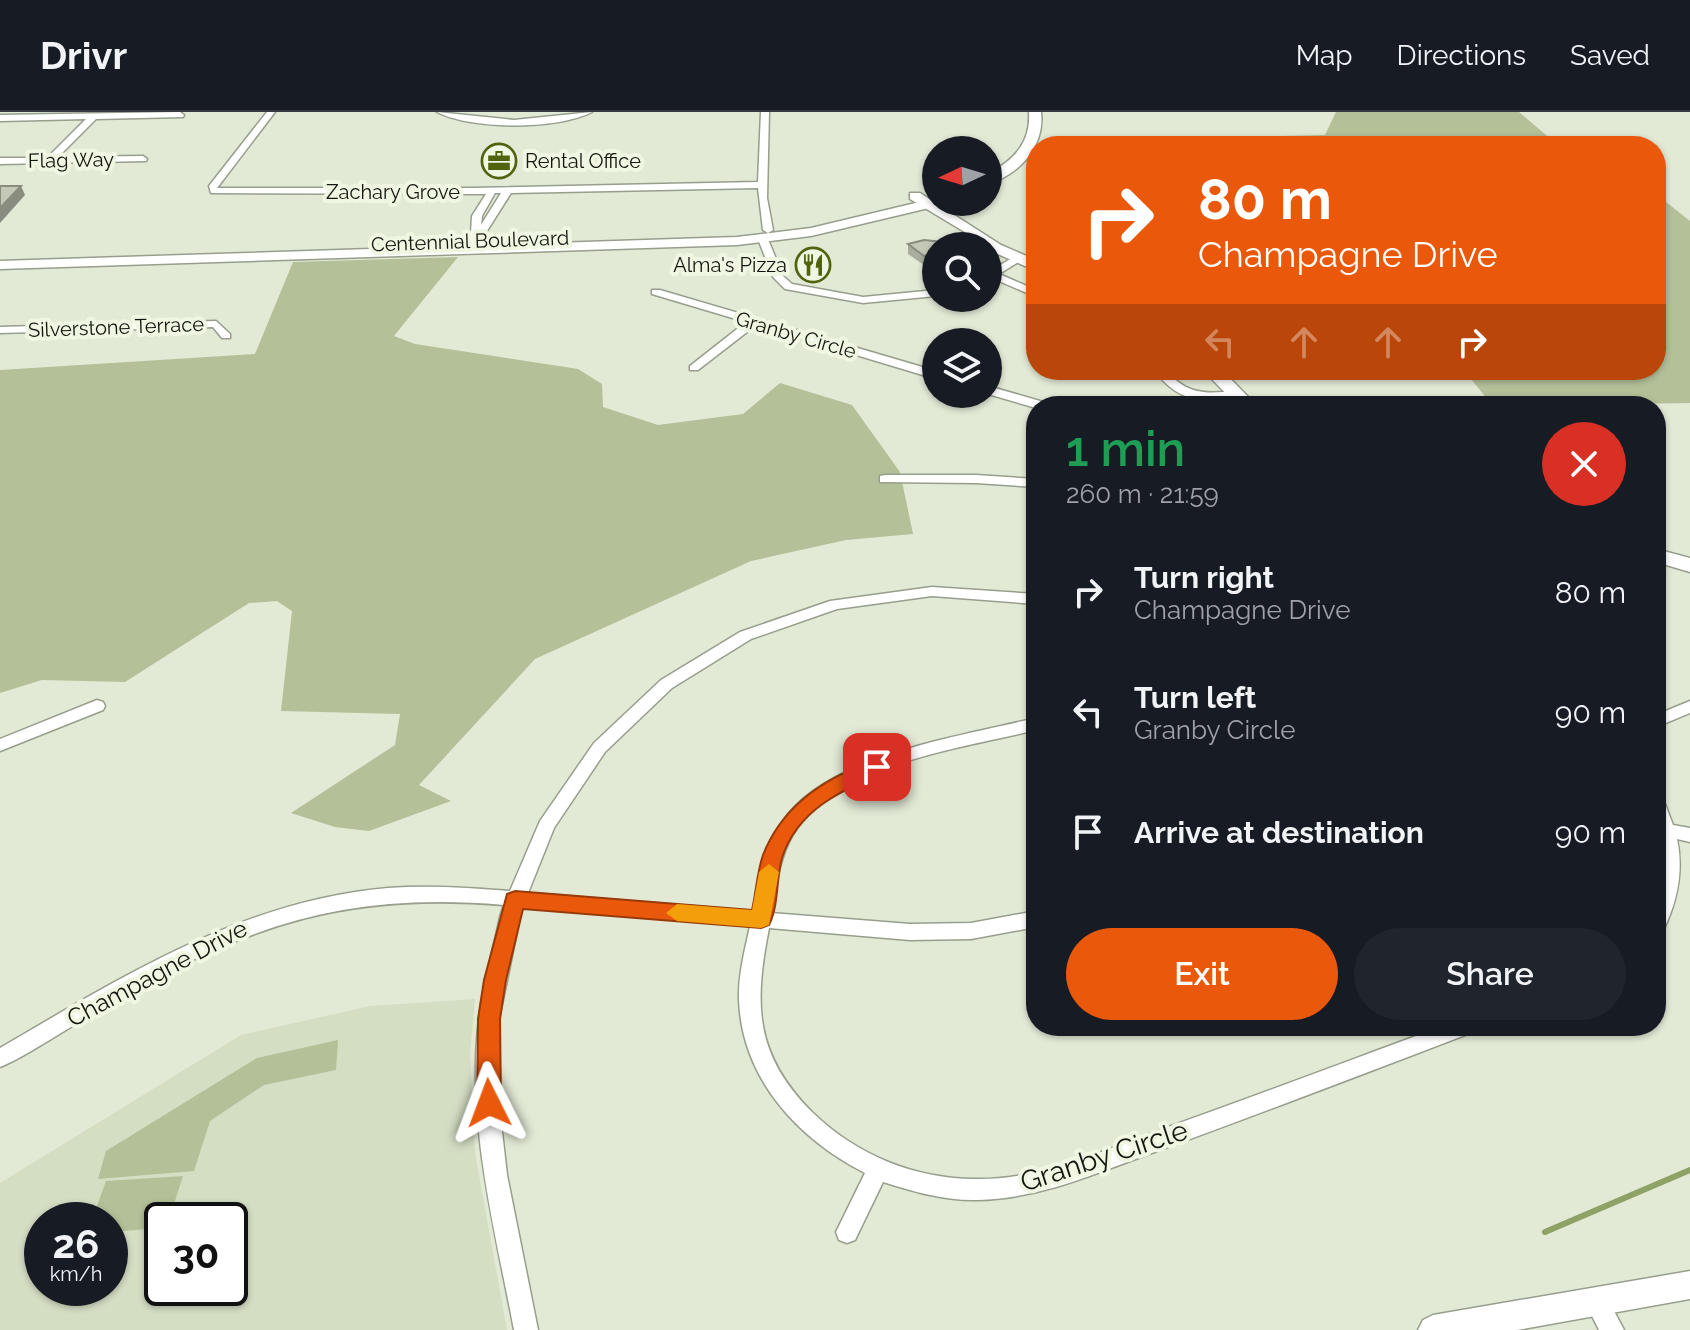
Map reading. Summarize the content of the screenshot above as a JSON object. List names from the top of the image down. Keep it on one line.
{"streets":{"main road":["Centennial Boulevard"],"street":["Flag Way","Zachary Grove","Silverstone Terrace","Granby Circle","Champagne Drive"]},"crossings":[["Granby Circle","Champagne Drive"]],"places":{"office":["Rental Office"],"restaurant":["Alma's Pizza"]},"north":"left","page":{"header":"Drivr","nav":["Map","Directions","Saved"],"turn":["80 m","Champagne Drive"],"heading":["1 min","260 m · 21:59"],"list":[{"name":"Turn right","note":"Champagne Drive","value":"80 m"},{"name":"Turn left","note":"Granby Circle","value":"90 m"},{"name":"Arrive at destination","value":"90 m"}],"buttons":["Exit","Share"],"speed":"26 km/h","limit":"30"}}
